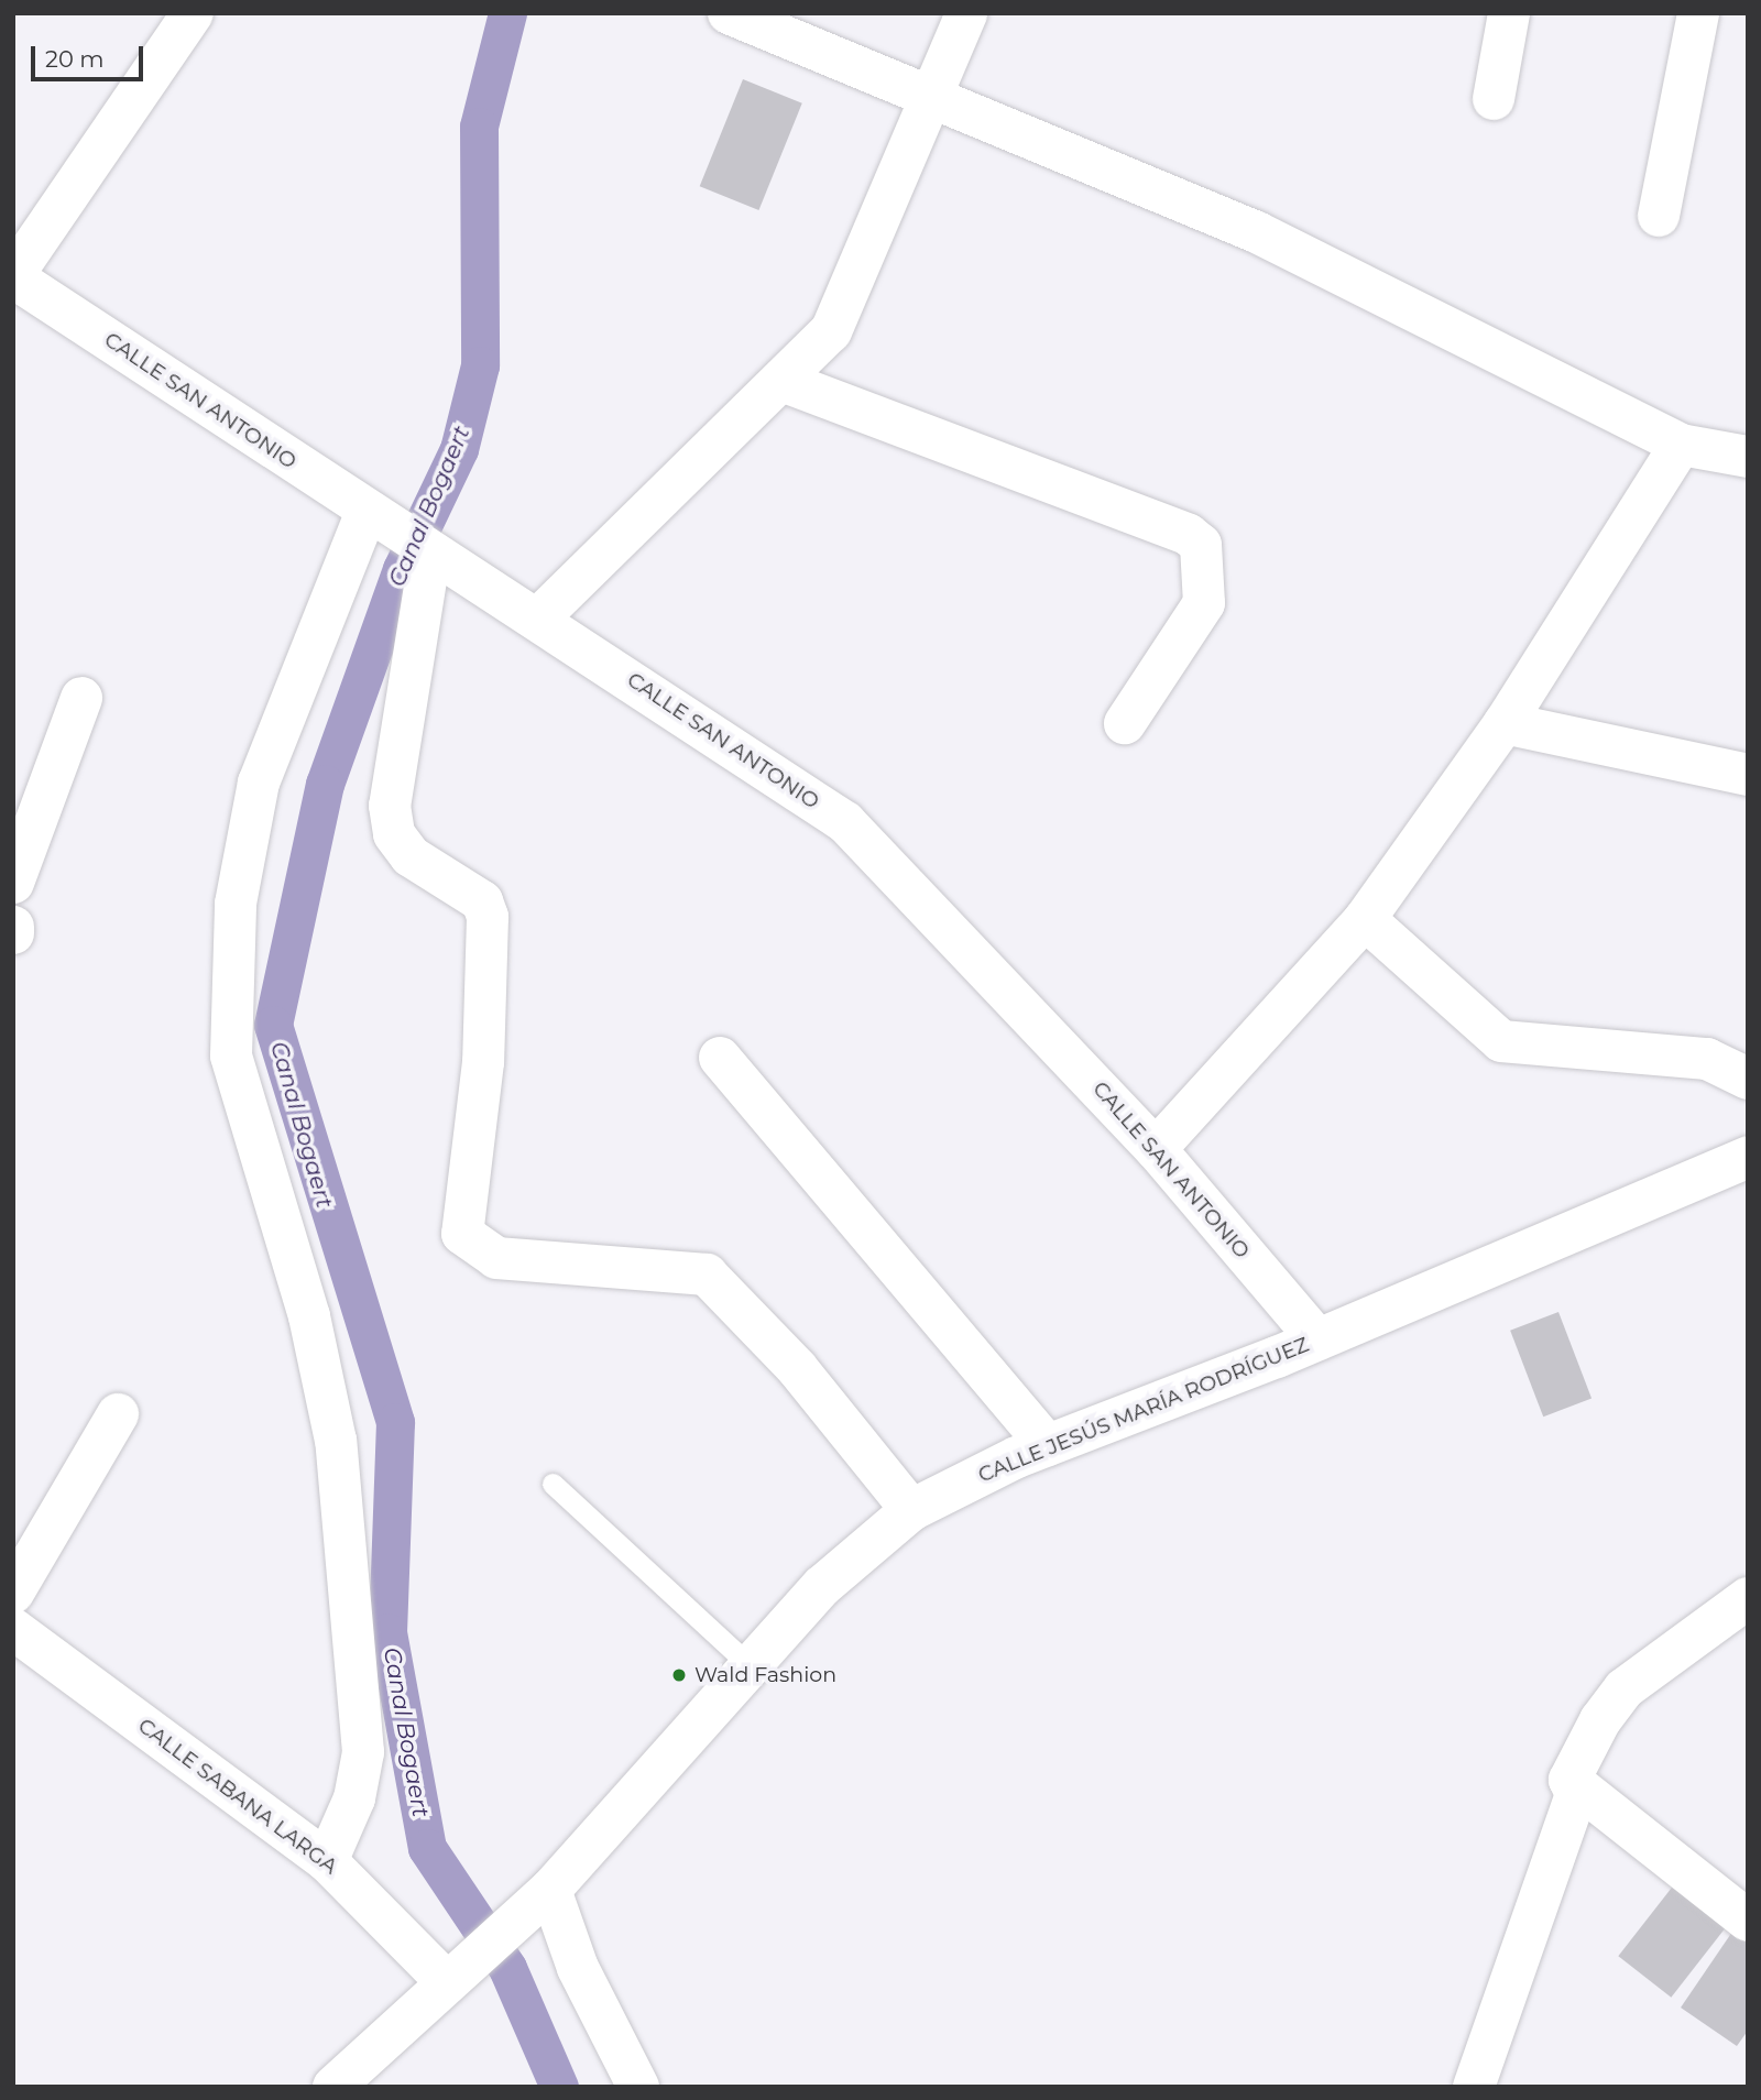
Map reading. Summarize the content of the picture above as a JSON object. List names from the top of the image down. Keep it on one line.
{"streets":{"street":["CALLE SAN ANTONIO","CALLE JESÚS MARÍA RODRÍGUEZ","CALLE SABANA LARGA"]},"crossings":[["CALLE SAN ANTONIO","CALLE JESÚS MARÍA RODRÍGUEZ"],["CALLE JESÚS MARÍA RODRÍGUEZ","CALLE SABANA LARGA"]],"water":["Canal Bogaert"],"places":["Wald Fashion"],"scale_bar":"20 m"}
